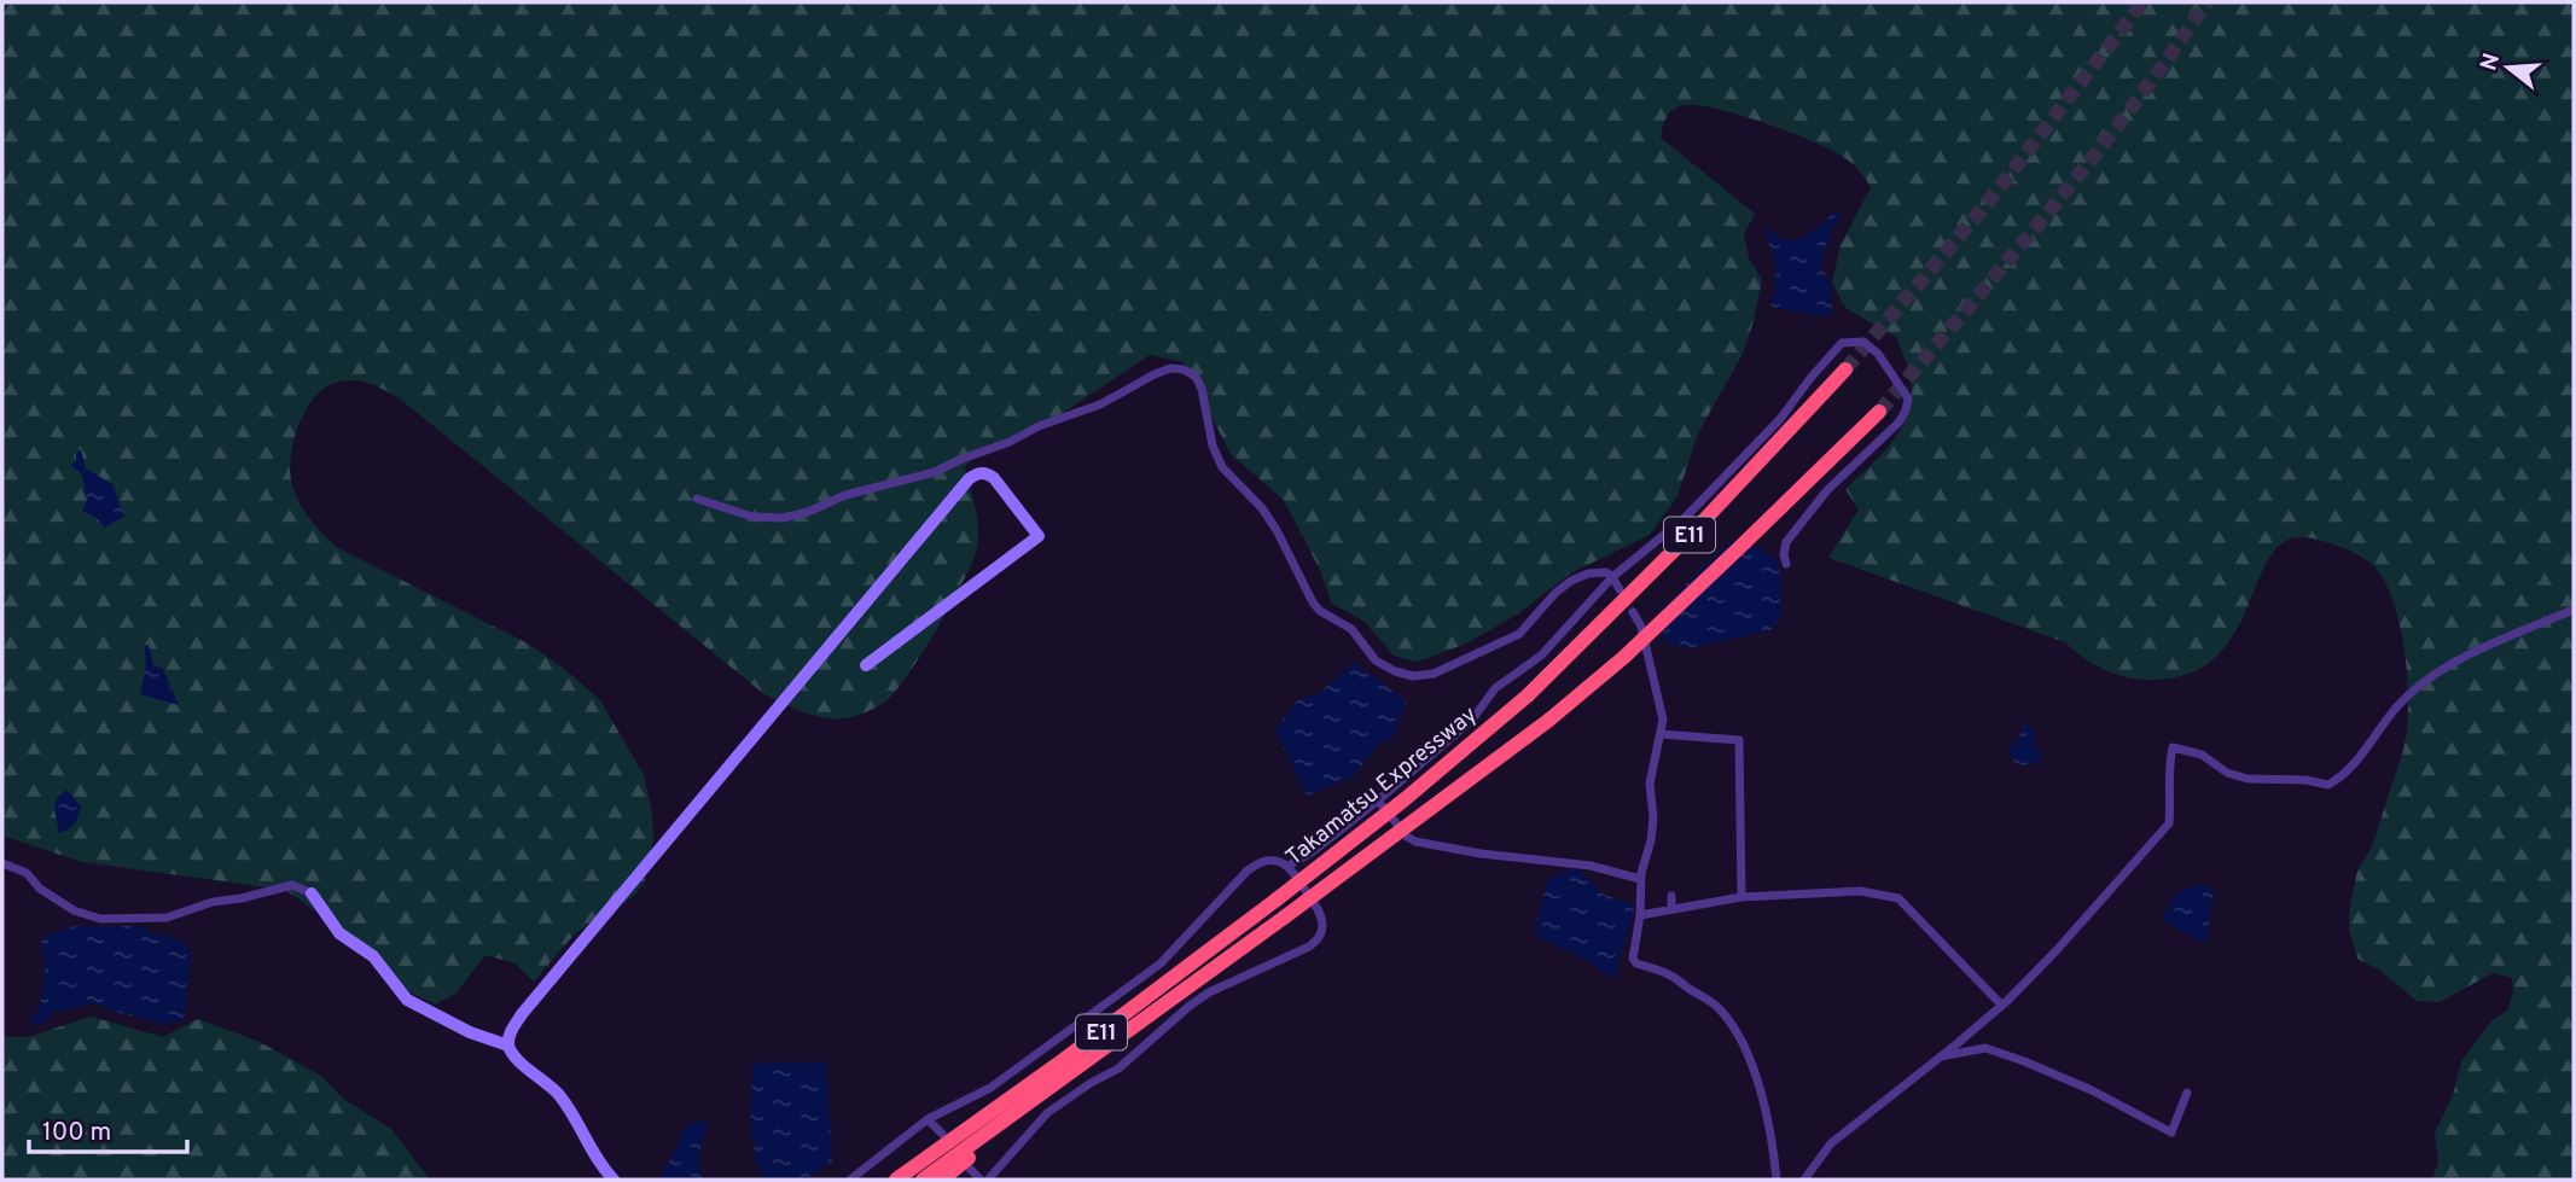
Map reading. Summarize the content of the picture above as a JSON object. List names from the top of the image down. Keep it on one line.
{"streets":{"highway":["E11","Takamatsu Expressway"]},"scale_bar":"100 m","north":"left"}
